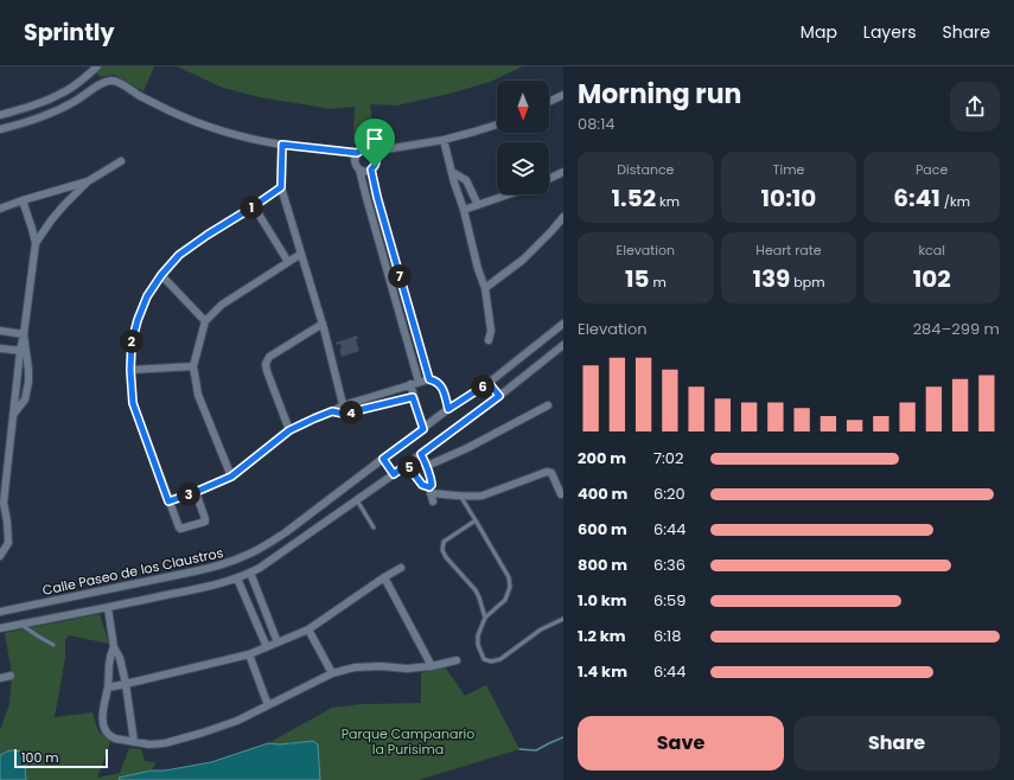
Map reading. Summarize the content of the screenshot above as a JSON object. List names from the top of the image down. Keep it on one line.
{"streets":{"street":["Calle Paseo de los Claustros"]},"parks":["Parque Campanario la Purisima"],"scale_bar":"100 m","north":"bottom","page":{"header":"Sprintly","nav":["Map","Layers","Share"],"heading":["Morning run","08:14"],"stats":[["Distance","1.52 km"],["Time","10:10"],["Pace","6:41 /km"],["Elevation","15 m"],["Heart rate","139 bpm"],["kcal","102"]],"pins":["1","7","2","6","4","5","3"],"chart":["Elevation","284–299 m"],"list":[{"name":"200 m","note":"7:02"},{"name":"400 m","note":"6:20"},{"name":"600 m","note":"6:44"},{"name":"800 m","note":"6:36"},{"name":"1.0 km","note":"6:59"},{"name":"1.2 km","note":"6:18"},{"name":"1.4 km","note":"6:44"}],"buttons":["Save","Share"],"scale":"100 m"}}
